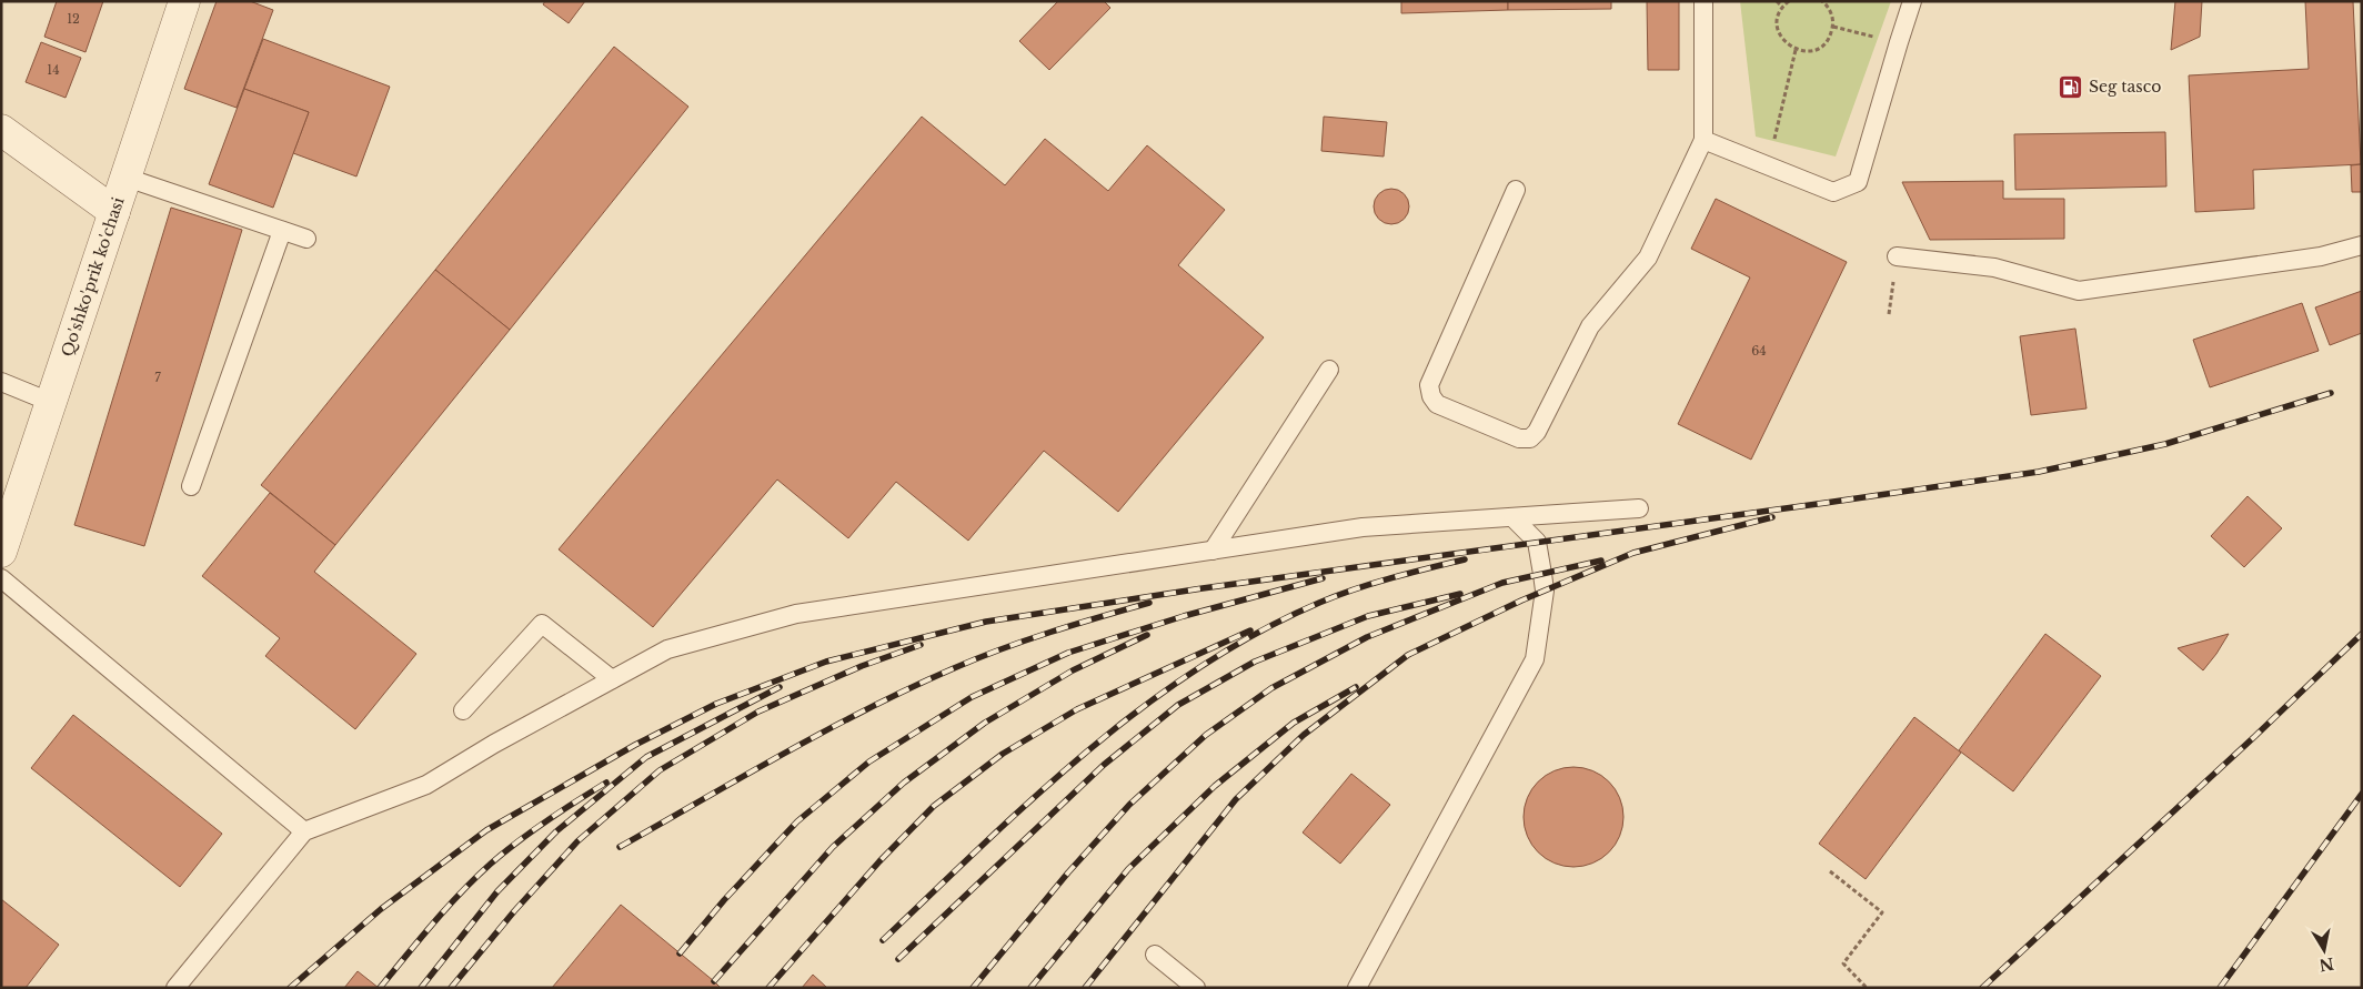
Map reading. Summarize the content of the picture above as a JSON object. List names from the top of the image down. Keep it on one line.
{"streets":{"street":["Qo'shko'prik ko'chasi"]},"places":{"fuel station":["Seg tasco"]},"house_numbers":["12","14","64","7"],"north":"bottom"}
